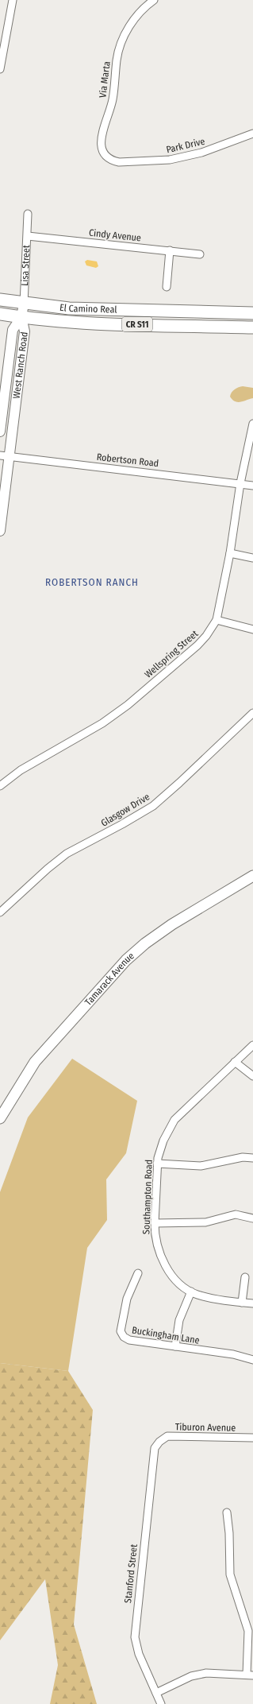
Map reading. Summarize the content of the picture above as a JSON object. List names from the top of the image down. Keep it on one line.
{"streets":{"main road":["El Camino Real","CR S11","Tamarack Avenue"],"street":["Via Marta","Park Drive","Cindy Avenue","Lisa Street","West Ranch Road","Robertson Road","Wellspring Street","Glasgow Drive","Southampton Road","Buckingham Lane","Tiburon Avenue","Stanford Street"]},"crossings":[["Via Marta","Park Drive"],["Cindy Avenue","Lisa Street"],["Lisa Street","El Camino Real"],["Lisa Street","West Ranch Road"],["El Camino Real","West Ranch Road"],["West Ranch Road","Robertson Road"],["Robertson Road","Wellspring Street"],["Tiburon Avenue","Stanford Street"]],"districts":["ROBERTSON RANCH"]}
